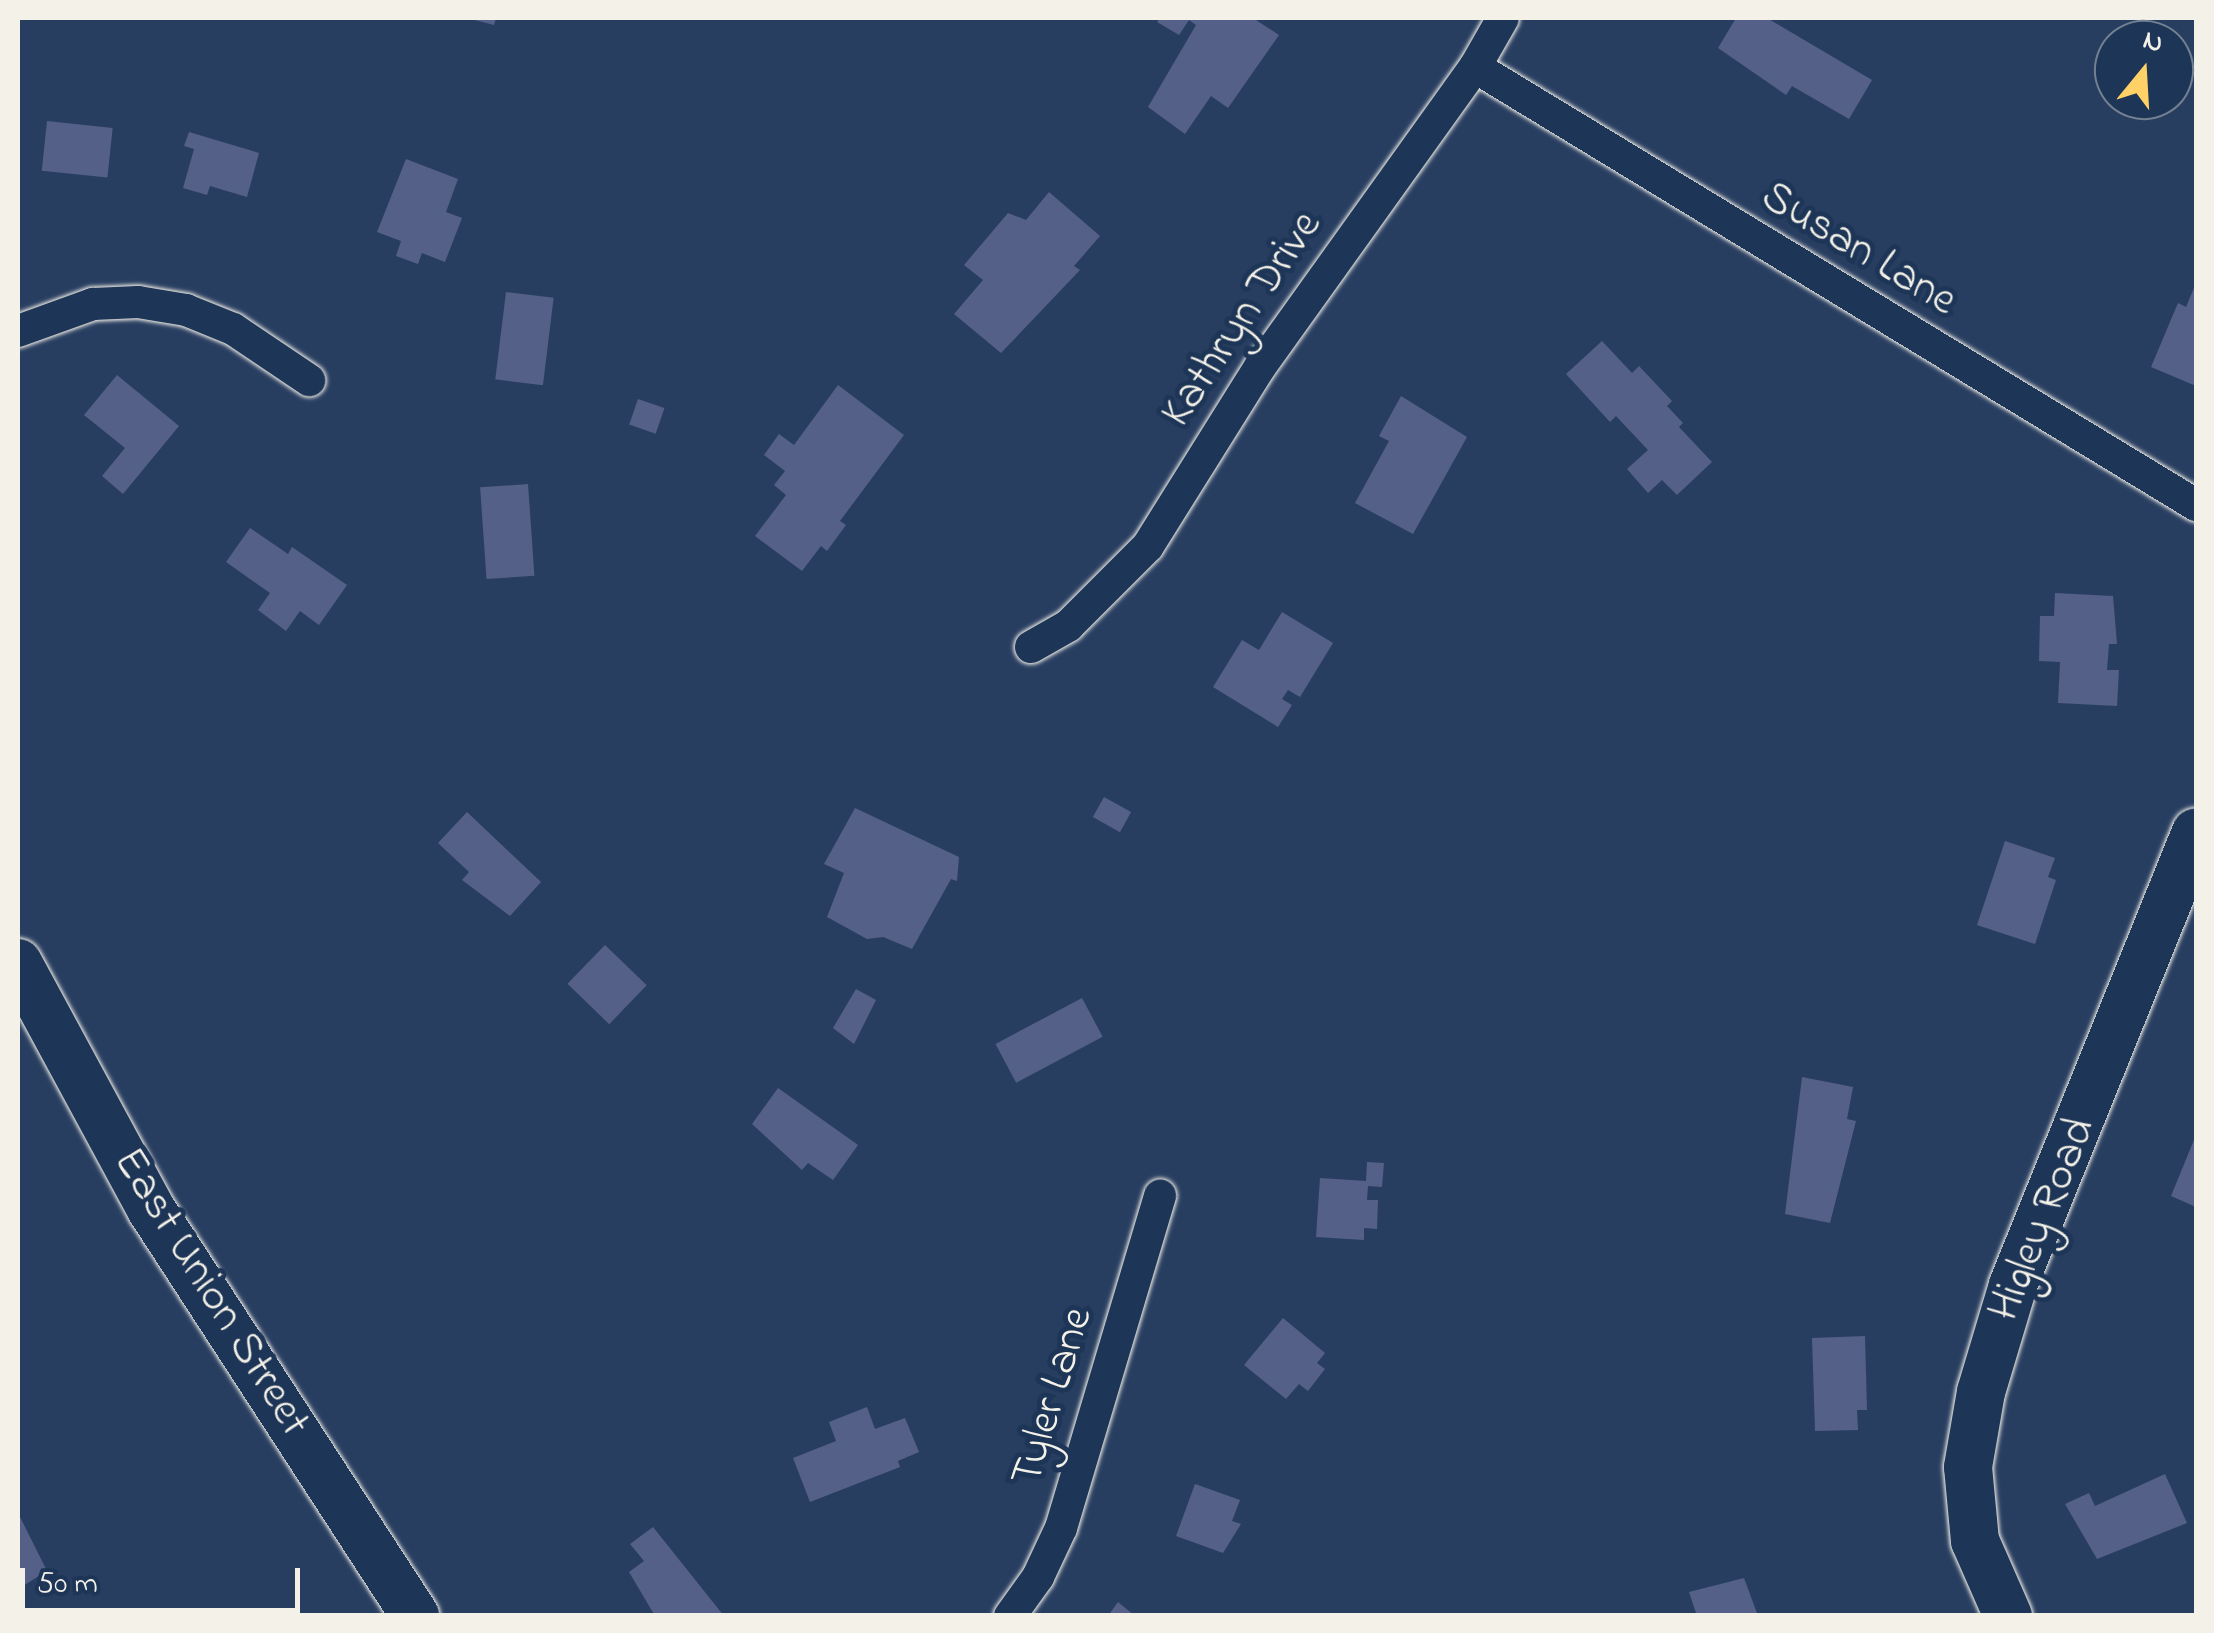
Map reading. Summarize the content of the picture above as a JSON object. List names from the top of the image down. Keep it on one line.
{"streets":{"street":["Susan Lane","Kathryn Drive","Higley Road","East Union Street","Tyler Lane"]},"crossings":[["Susan Lane","Kathryn Drive"]],"scale_bar":"50 m","north":"top"}
